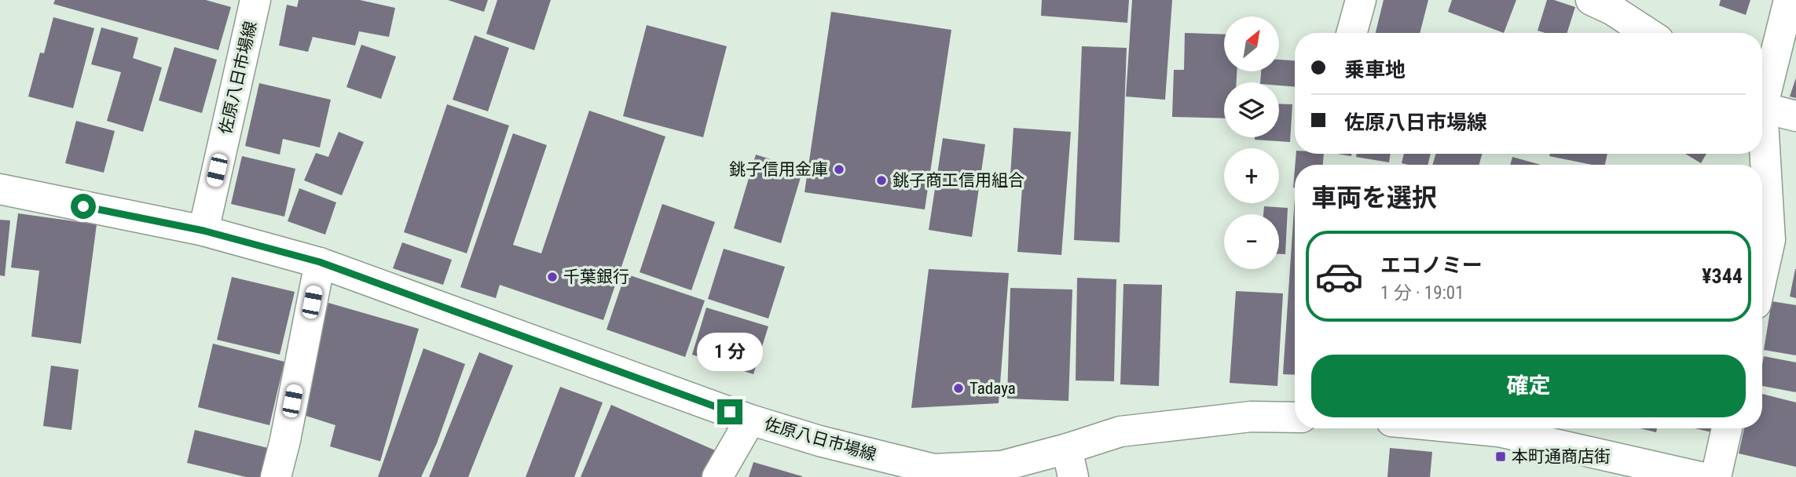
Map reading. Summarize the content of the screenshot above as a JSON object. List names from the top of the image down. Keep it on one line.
{"streets":{"main road":["佐原八日市場線"]},"places":{"other":["銚子信用金庫","銚子商工信用組合","千葉銀行","Tadaya"],"transit":["本町通商店街"]},"north":"top right","page":{"map_buttons":["+","−"],"banner":["乗車地","佐原八日市場線"],"heading":"車両を選択","list":[{"name":"エコノミー","note":"1 分 · 19:01","value":"¥344"}],"bubble":"1 分","buttons":"確定"}}
